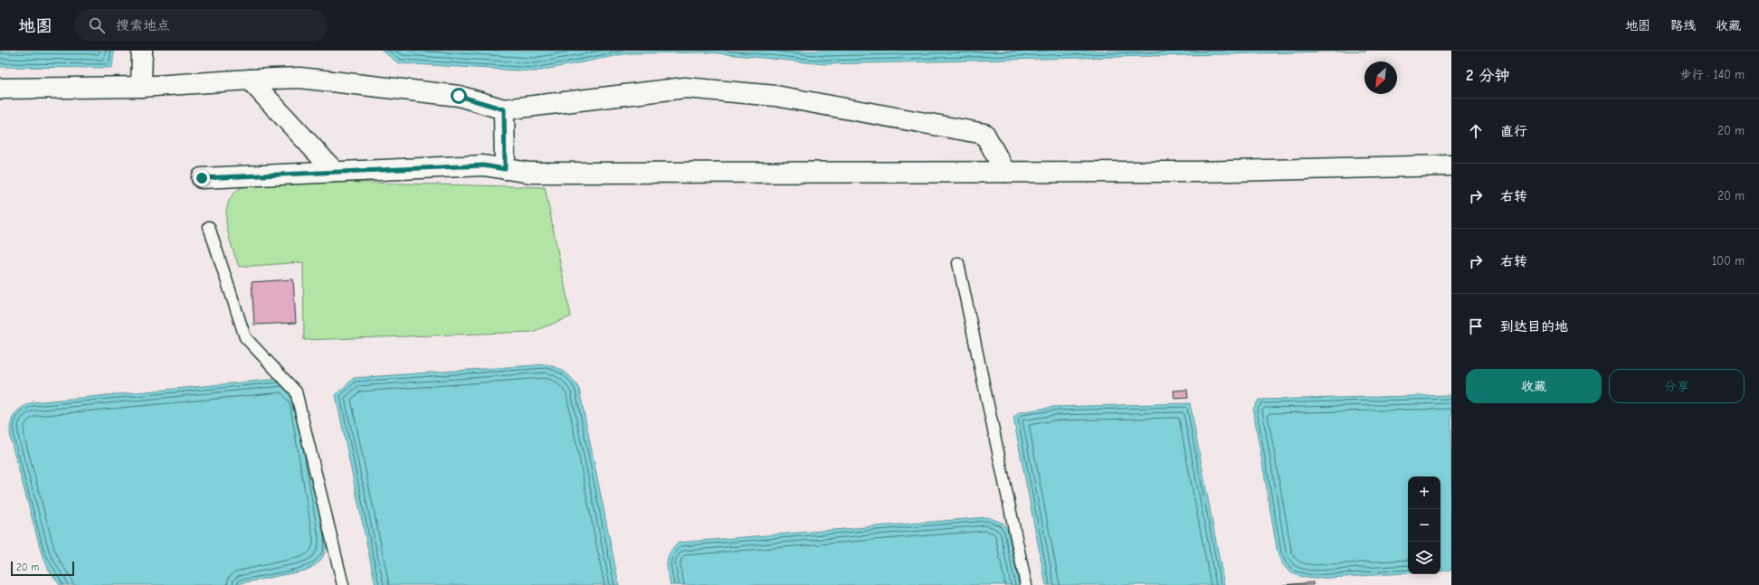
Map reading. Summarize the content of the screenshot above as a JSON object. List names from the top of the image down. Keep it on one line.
{"scale_bar":"20 m","north":"bottom left","page":{"header":"地图","search":"搜索地点","nav":["地图","路线","收藏"],"heading":["2 分钟","步行 · 140 m"],"list":[["直行","20 m"],["右转","20 m"],["右转","100 m"],"到达目的地"],"buttons":["收藏","分享"],"map_buttons":["+","−"],"scale":"20 m"}}
